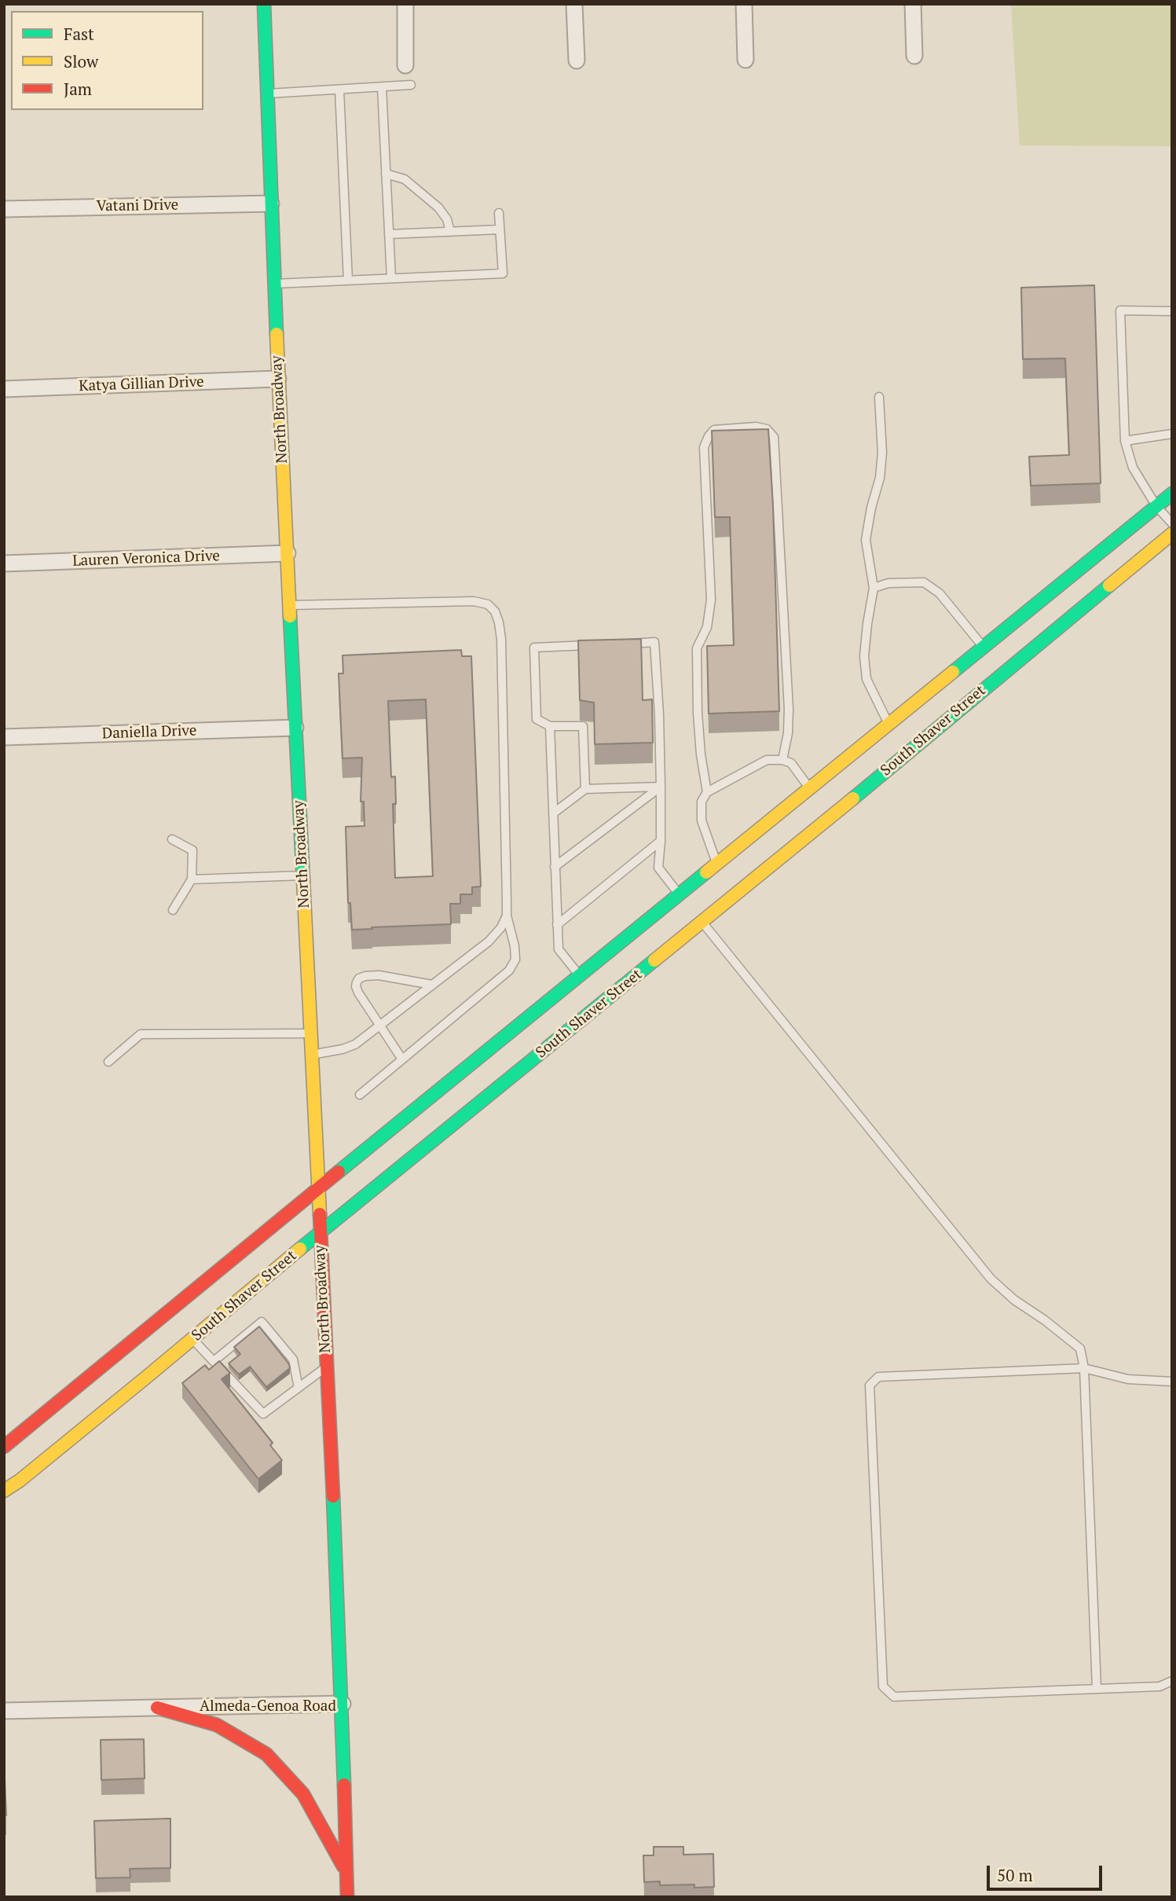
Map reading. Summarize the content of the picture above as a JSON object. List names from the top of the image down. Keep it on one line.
{"streets":{"main road":["North Broadway","South Shaver Street","Almeda-Genoa Road"],"street":["Vatani Drive","Katya Gillian Drive","Lauren Veronica Drive","Daniella Drive"]},"crossings":[["Vatani Drive","North Broadway"],["Katya Gillian Drive","North Broadway"],["North Broadway","Lauren Veronica Drive"],["North Broadway","South Shaver Street"],["North Broadway","Daniella Drive"],["North Broadway","Almeda-Genoa Road"]],"legend":["Fast","Slow","Jam"],"scale_bar":"50 m"}
